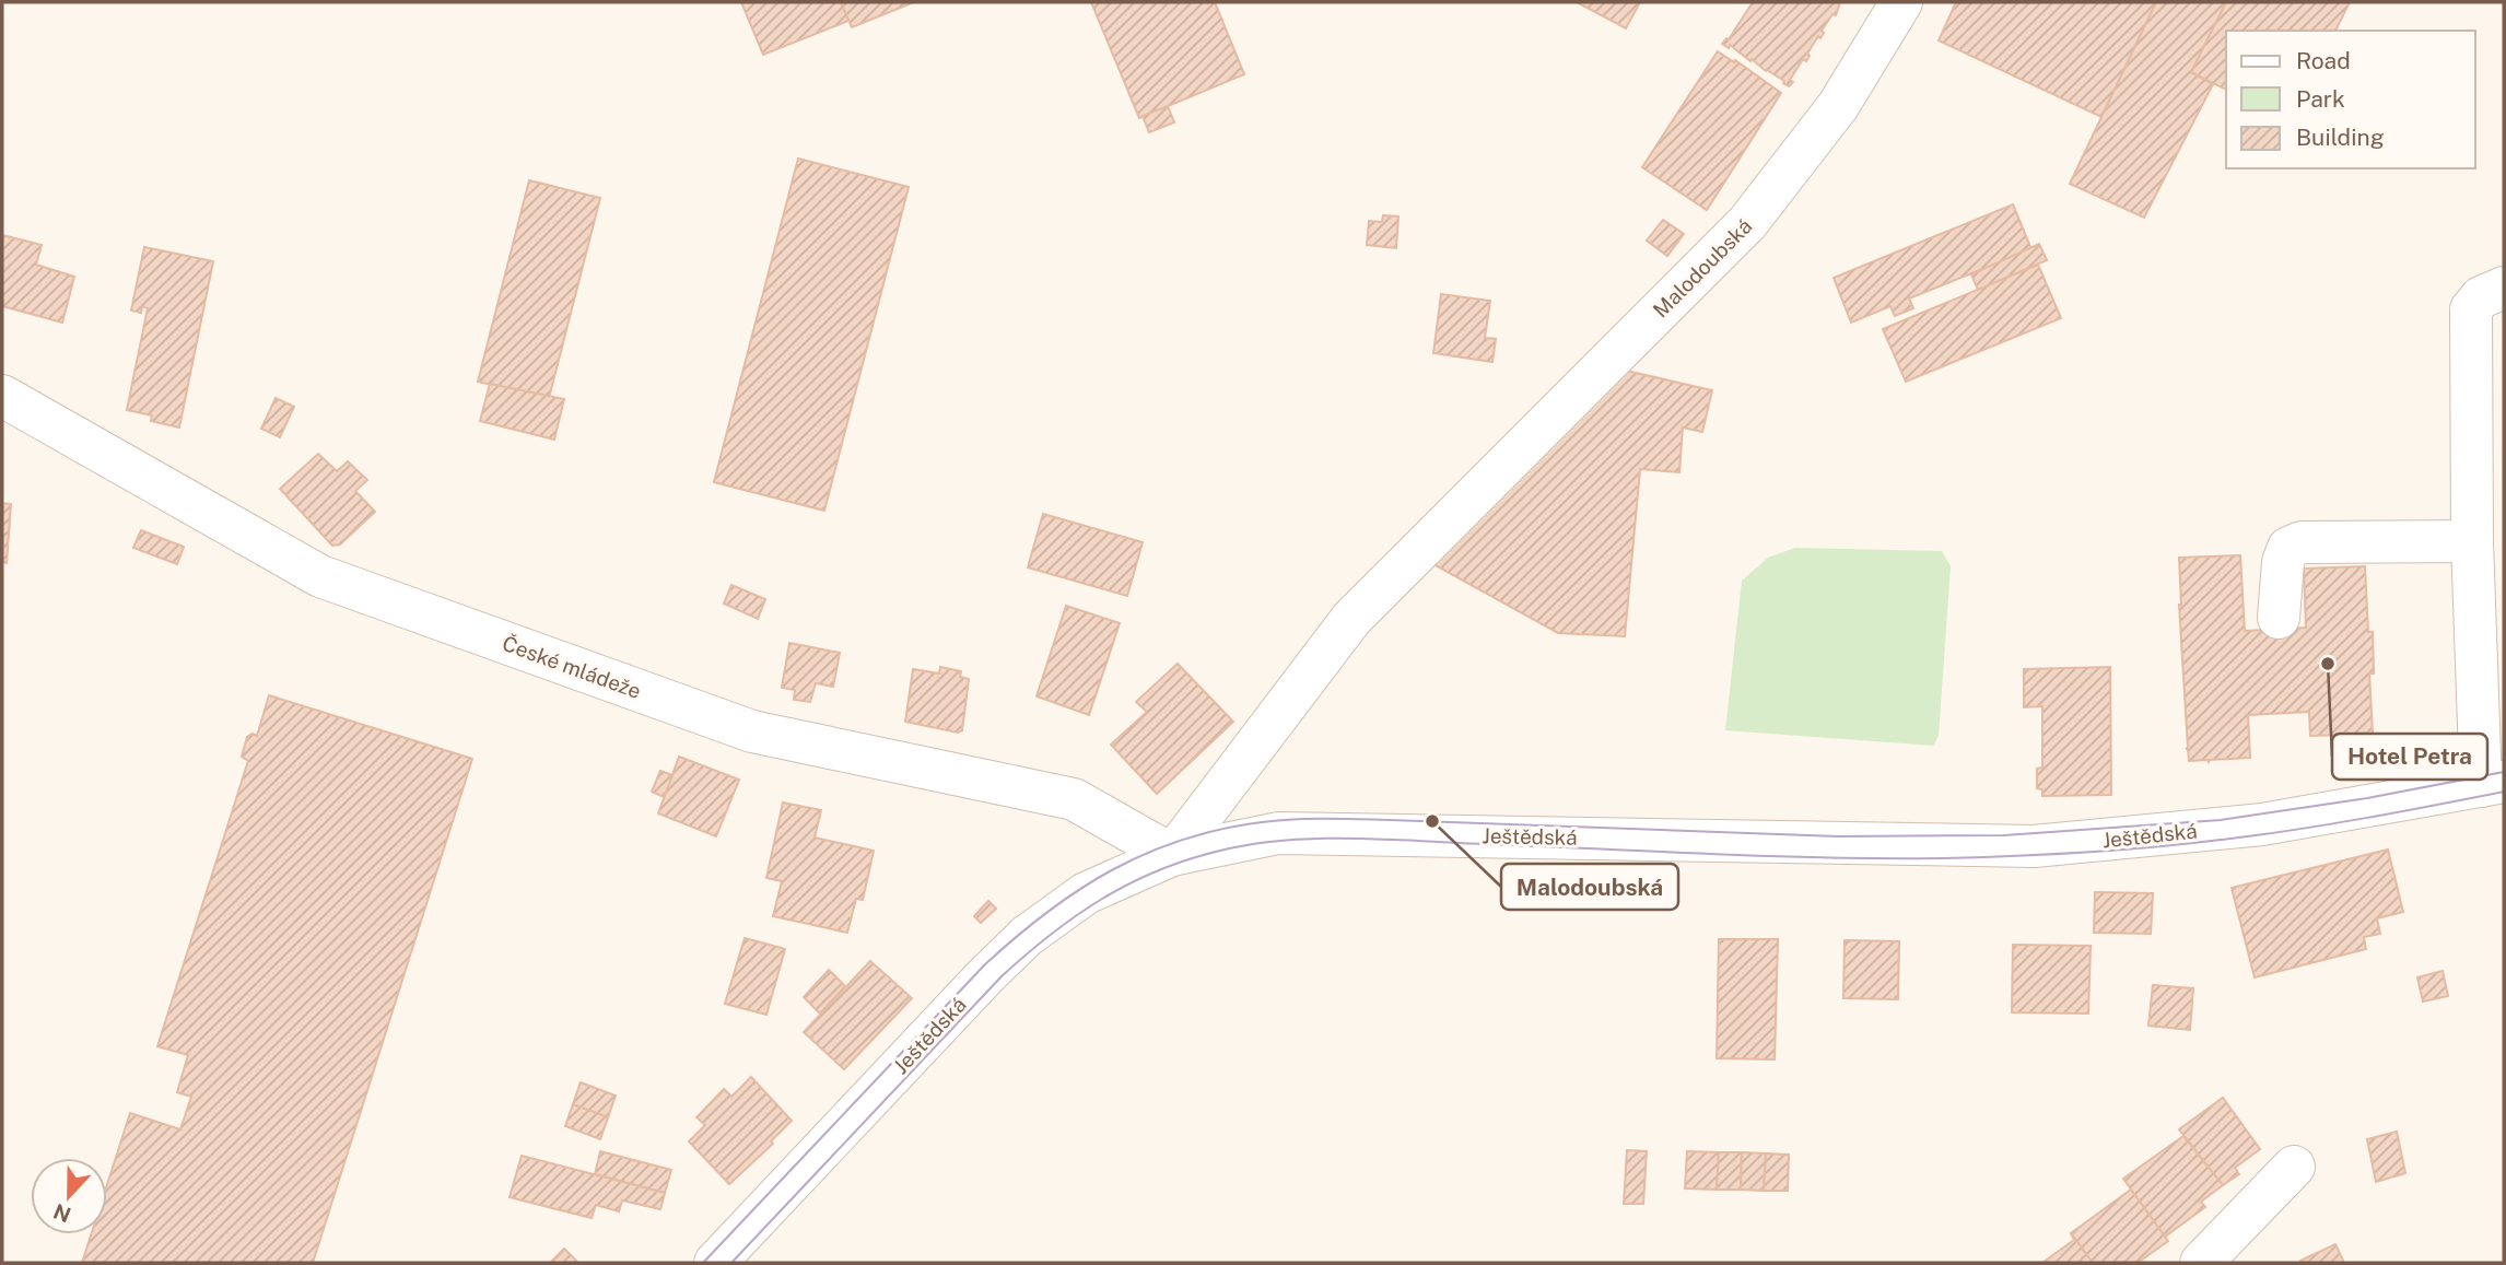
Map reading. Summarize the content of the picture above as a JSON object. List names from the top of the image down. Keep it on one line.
{"streets":{"street":["Malodoubská","České mládeže","Ještědská"]},"crossings":[["Malodoubská","České mládeže"],["Malodoubská","Ještědská"],["České mládeže","Ještědská"]],"places":["Hotel Petra","Malodoubská"],"legend":["Road","Park","Building"],"north":"bottom"}
